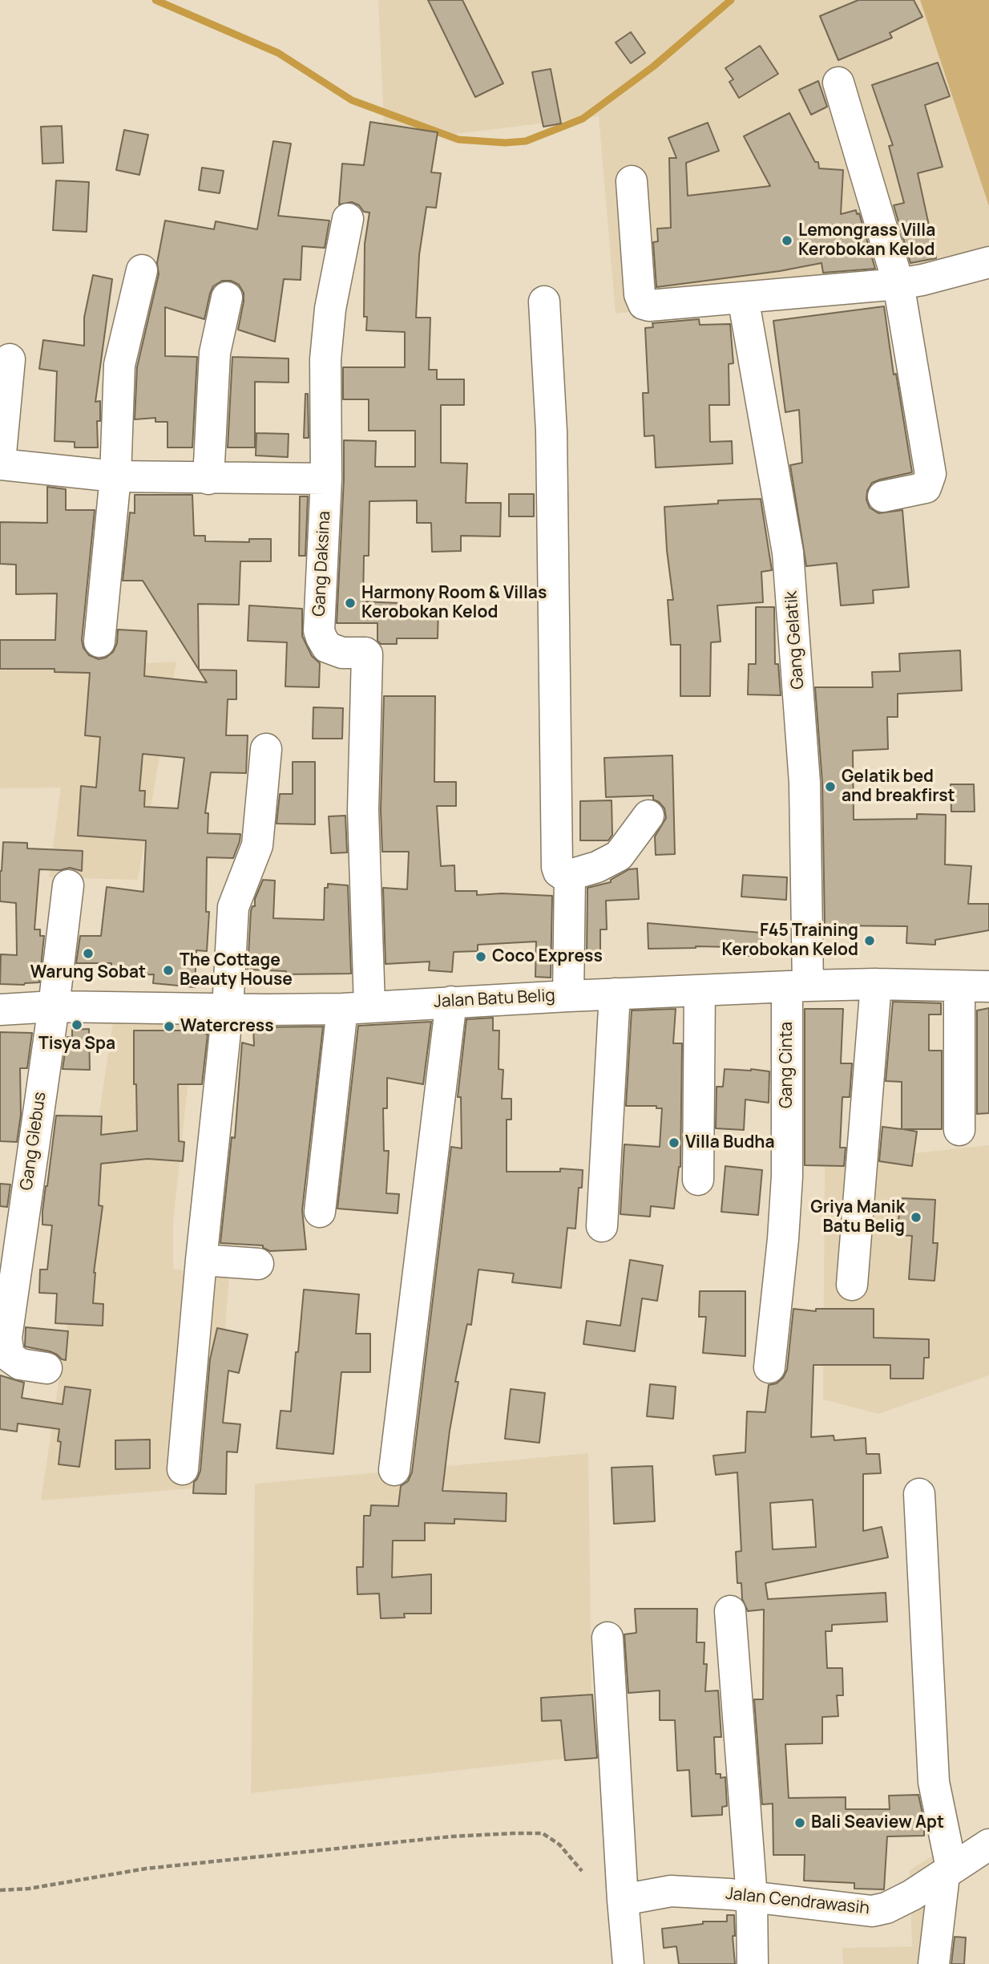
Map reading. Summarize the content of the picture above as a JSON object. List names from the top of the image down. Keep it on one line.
{"streets":{"street":["Gang Daksina","Gang Gelatik","Jalan Batu Belig","Gang Cinta","Gang Glebus","Jalan Cendrawasih"]},"crossings":[["Gang Daksina","Jalan Batu Belig"],["Gang Gelatik","Jalan Batu Belig"],["Gang Gelatik","Gang Cinta"],["Jalan Batu Belig","Gang Cinta"],["Jalan Batu Belig","Gang Glebus"]],"places":["Lemongrass Villa Kerobokan Kelod","Harmony Room & Villas Kerobokan Kelod","Gelatik bed and breakfirst","F45 Training Kerobokan Kelod","Warung Sobat","Coco Express","The Cottage Beauty House","Tisya Spa","Watercress","Villa Budha","Griya Manik Batu Belig","Bali Seaview Apt"]}
